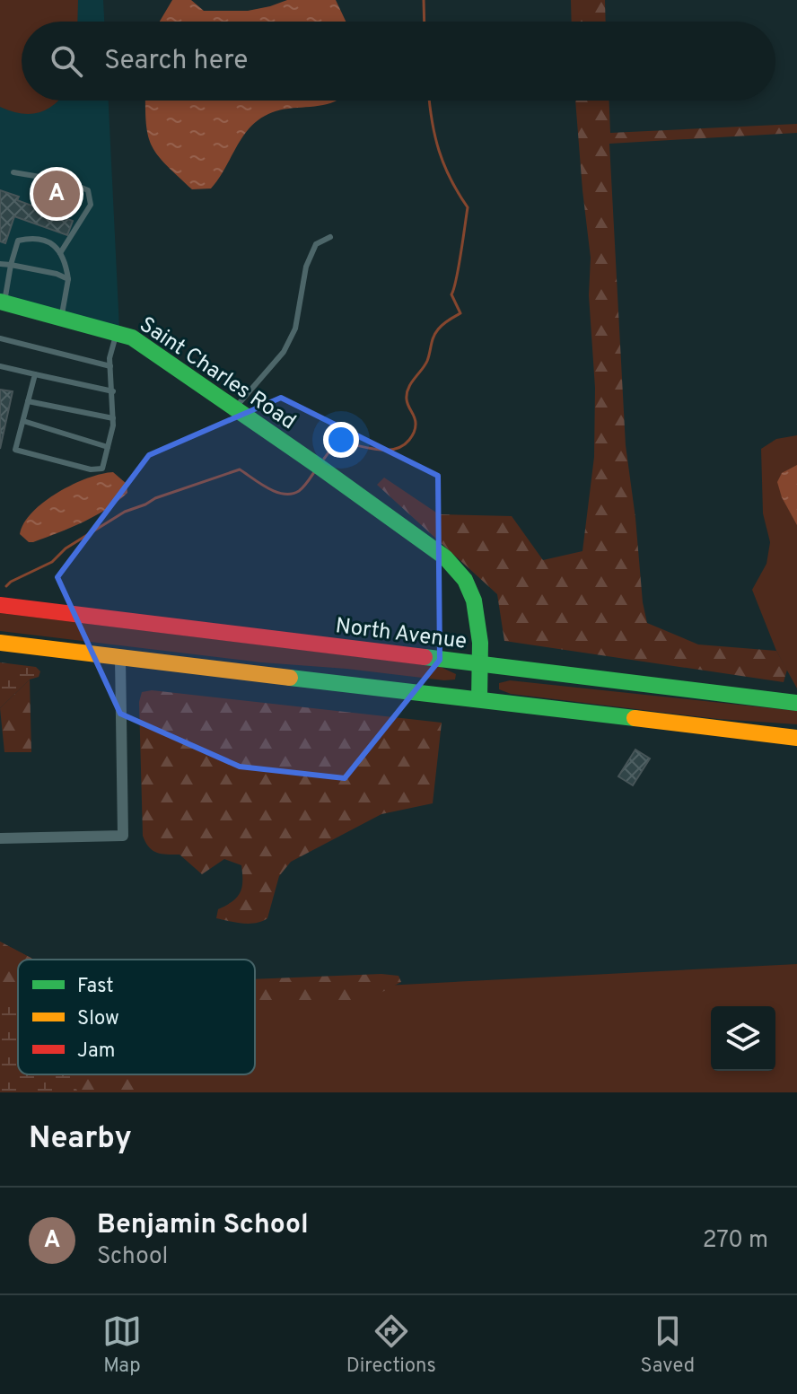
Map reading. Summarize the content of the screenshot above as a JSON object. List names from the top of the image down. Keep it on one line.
{"streets":{"main road":["Saint Charles Road","North Avenue"]},"crossings":[["Saint Charles Road","North Avenue"]],"legend":["Fast","Slow","Jam"],"page":{"search":"Search here","pins":"A","heading":"Nearby","list":[{"mark":"A","name":"Benjamin School","note":"School","value":"270 m"}],"nav":["Map","Directions","Saved"]}}
